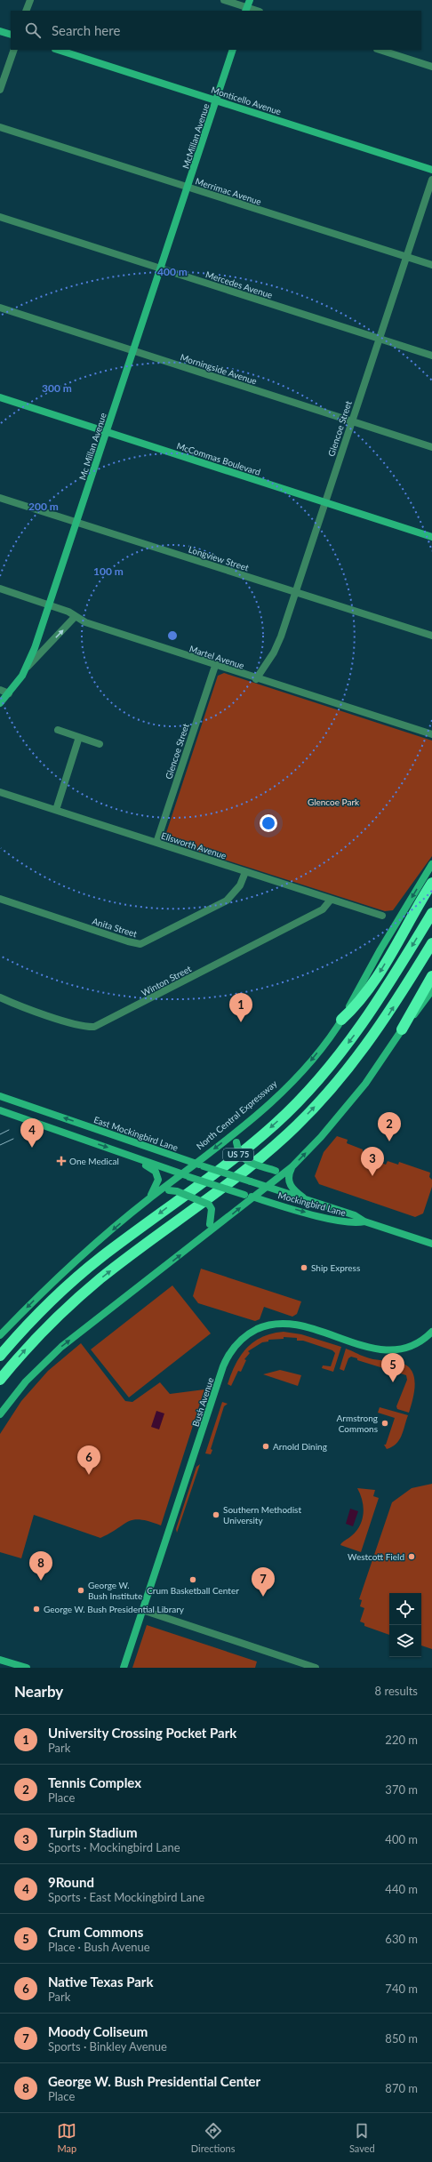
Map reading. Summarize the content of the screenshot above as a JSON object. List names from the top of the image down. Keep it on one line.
{"streets":{"highway":["US 75"],"main road":["Monticello Avenue","McMillan Avenue","Mc Millan Avenue","McCommas Boulevard","North Central Expressway","East Mockingbird Lane","Mockingbird Lane","Bush Avenue"],"street":["Merrimac Avenue","Mercedes Avenue","Morningside Avenue","Glencoe Street","Longview Street","Martel Avenue","Ellsworth Avenue","Anita Street","Winton Street"]},"crossings":[["Monticello Avenue","McMillan Avenue"],["McMillan Avenue","Merrimac Avenue"],["McMillan Avenue","Mc Millan Avenue"],["Merrimac Avenue","Glencoe Street"],["Merrimac Avenue","Mc Millan Avenue"],["Mercedes Avenue","Glencoe Street"],["Mercedes Avenue","Mc Millan Avenue"],["Morningside Avenue","Glencoe Street"],["Morningside Avenue","Mc Millan Avenue"],["Glencoe Street","McCommas Boulevard"],["Glencoe Street","Longview Street"],["Glencoe Street","Martel Avenue"],["Glencoe Street","Ellsworth Avenue"],["Mc Millan Avenue","McCommas Boulevard"],["Mc Millan Avenue","Longview Street"],["Mc Millan Avenue","Martel Avenue"],["Ellsworth Avenue","Anita Street"],["Ellsworth Avenue","Winton Street"],["North Central Expressway","East Mockingbird Lane"],["East Mockingbird Lane","Mockingbird Lane"]],"parks":["Glencoe Park"],"places":{"health":["One Medical"],"other":["Ship Express","Armstrong Commons","Arnold Dining","Southern Methodist University","Westcott Field","Crum Basketball Center","George W. Bush Institute","George W. Bush Presidential Library"]},"page":{"search":"Search here","pins":["1","2","4","3","5","6","8","7"],"heading":["Nearby","8 results"],"list":[{"mark":"1","name":"University Crossing Pocket Park","note":"Park","value":"220 m"},{"mark":"2","name":"Tennis Complex","note":"Place","value":"370 m"},{"mark":"3","name":"Turpin Stadium","note":"Sports · Mockingbird Lane","value":"400 m"},{"mark":"4","name":"9Round","note":"Sports · East Mockingbird Lane","value":"440 m"},{"mark":"5","name":"Crum Commons","note":"Place · Bush Avenue","value":"630 m"},{"mark":"6","name":"Native Texas Park","note":"Park","value":"740 m"},{"mark":"7","name":"Moody Coliseum","note":"Sports · Binkley Avenue","value":"850 m"},{"mark":"8","name":"George W. Bush Presidential Center","note":"Place","value":"870 m"}],"nav":["Map","Directions","Saved"]},"rings":["400 m","300 m","200 m","100 m"]}
